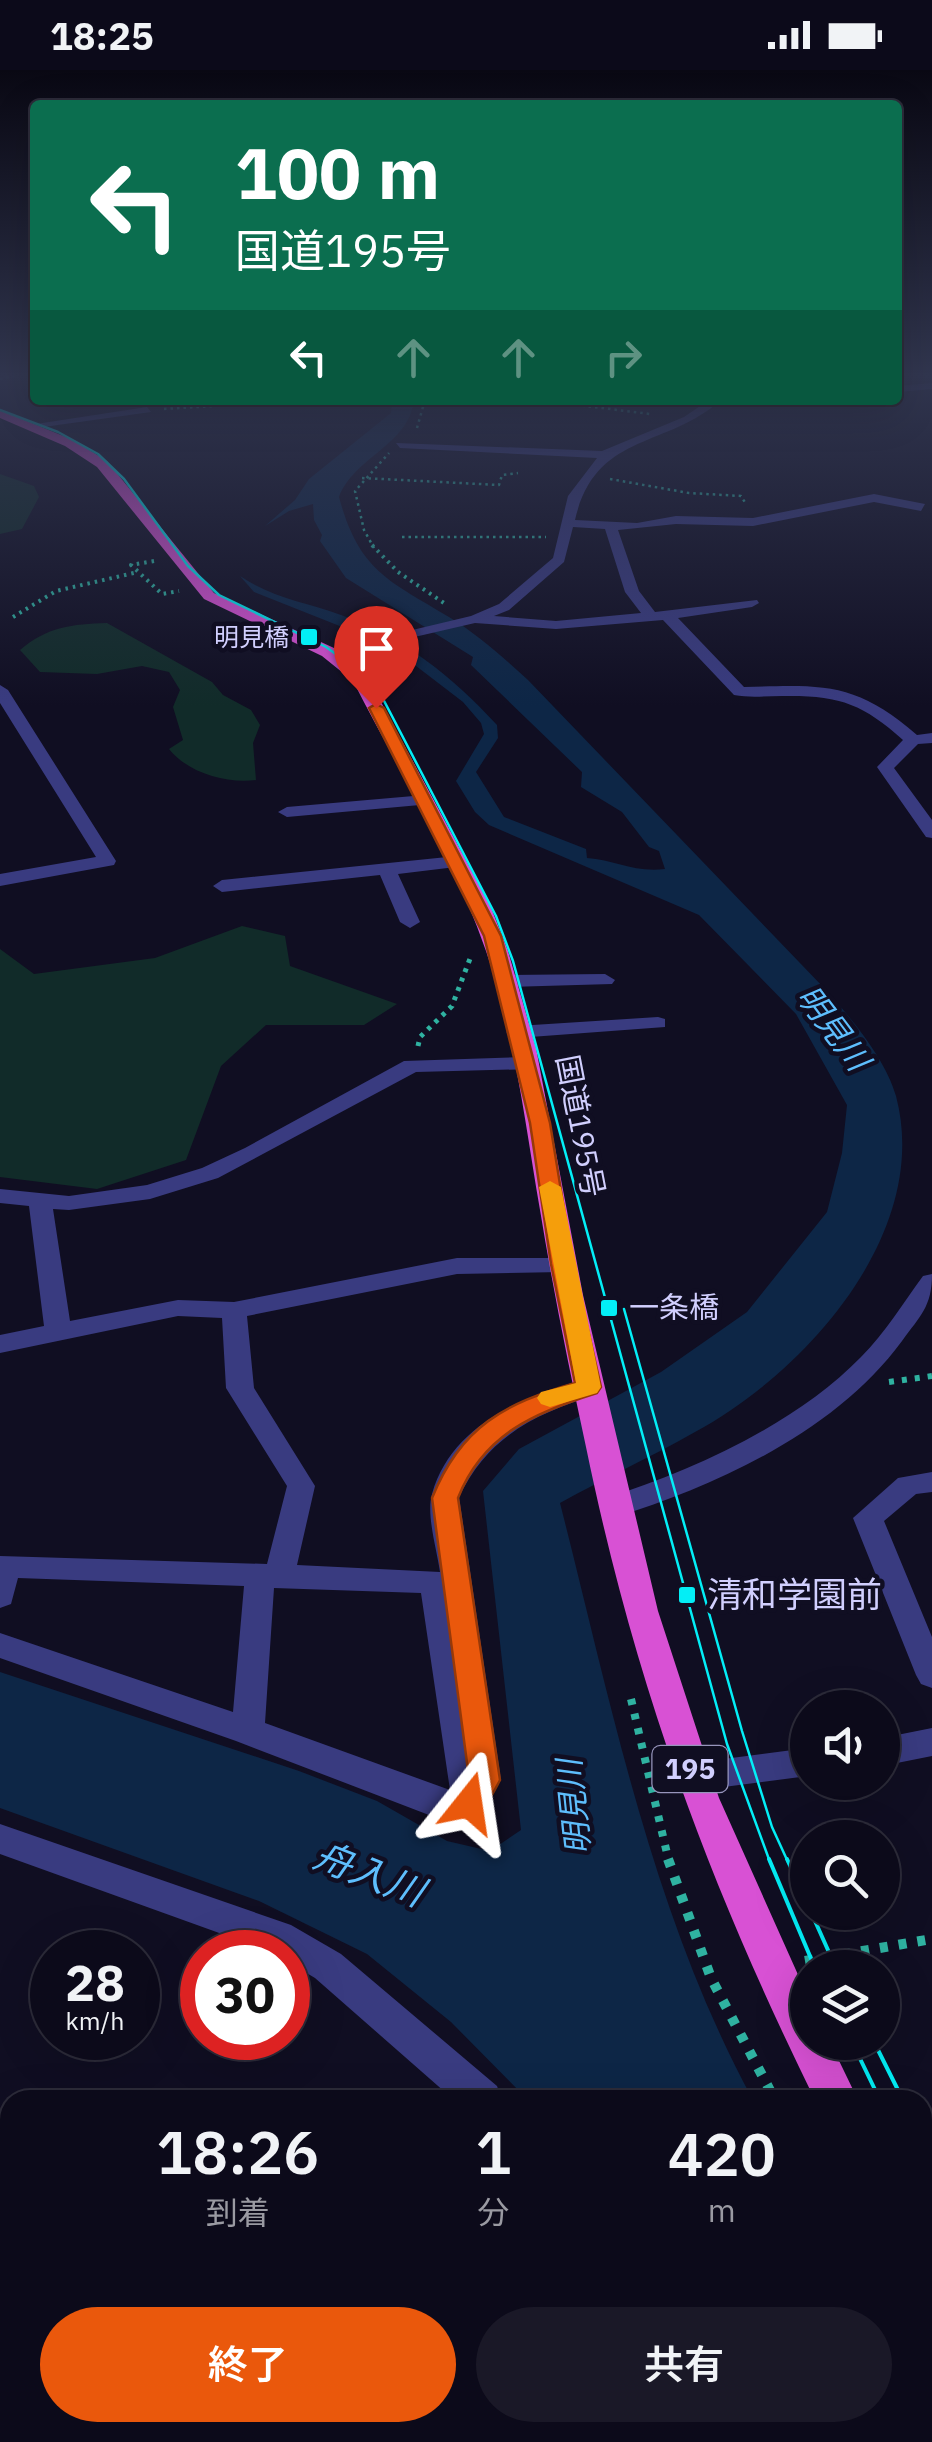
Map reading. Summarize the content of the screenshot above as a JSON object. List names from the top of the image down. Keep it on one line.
{"streets":{"highway":["国道195号","195"]},"water":["明見川","舟入川"],"places":{"transit":["明見橋","一条橋","清和学園前"]},"page":{"status":"18:25","turn":["100 m","国道195号"],"speed":"28 km/h","limit":"30","eta":["18:26","到着","1","分","420","m"],"buttons":["終了","共有"]}}
